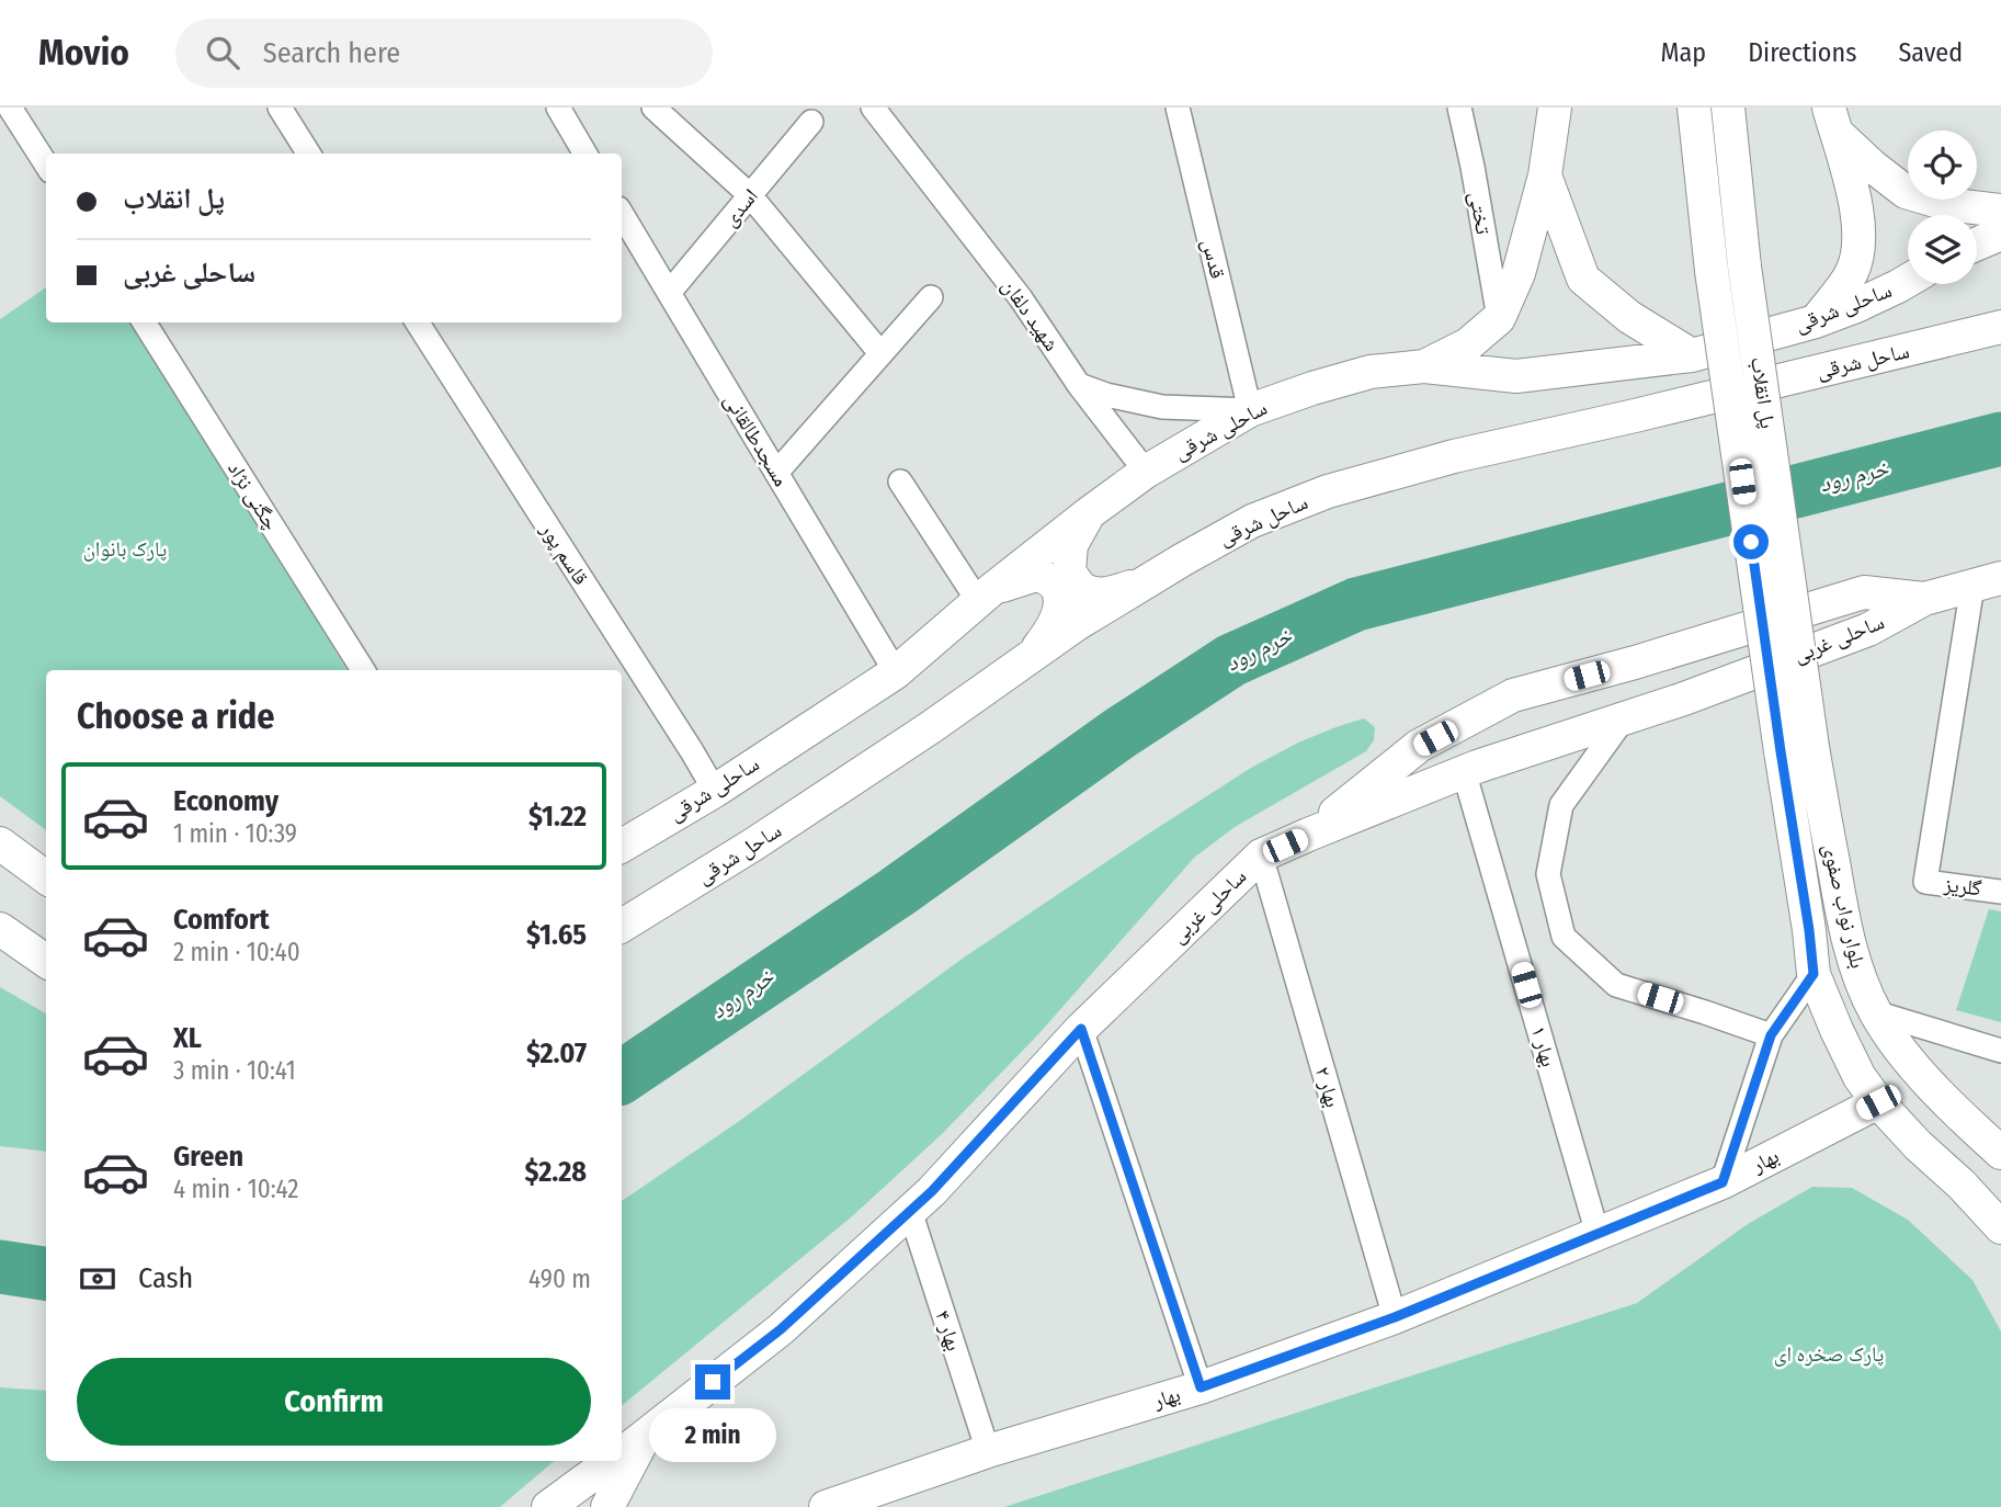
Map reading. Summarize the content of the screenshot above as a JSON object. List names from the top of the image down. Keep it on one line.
{"streets":{"main road":["ساحلی شرقی","ساحل شرقی","پل انقلاب","ساحلی غربی","بلوار نواب صفوی","بهار"],"street":["اسدی","تختی","قدس","شهید دلفان","مسجدطالقانی","چگنی نژاد","قاسم پور","گلریز","بهار ۱","بهار ۲","بهار ۴"]},"crossings":[["اسدی","مسجدطالقانی"],["قدس","ساحلی شرقی"],["ساحلی شرقی","شهید دلفان"],["ساحلی شرقی","مسجدطالقانی"],["ساحلی شرقی","قاسم پور"],["پل انقلاب","بلوار نواب صفوی"],["ساحلی غربی","گلریز"],["ساحلی غربی","بهار ۱"],["ساحلی غربی","بهار ۲"],["ساحلی غربی","بهار ۴"],["بلوار نواب صفوی","بهار"],["بهار ۱","بهار"],["بهار ۲","بهار"],["بهار","بهار ۴"]],"water":["خرم رود"],"parks":["پارک بانوان","پارک صخره ای"],"page":{"header":"Movio","search":"Search here","nav":["Map","Directions","Saved"],"banner":["پل انقلاب","ساحلی غربی"],"heading":"Choose a ride","list":[{"name":"Economy","note":"1 min · 10:39","value":"$1.22"},{"name":"Comfort","note":"2 min · 10:40","value":"$1.65"},{"name":"XL","note":"3 min · 10:41","value":"$2.07"},{"name":"Green","note":"4 min · 10:42","value":"$2.28"}],"pay":["Cash","490 m"],"buttons":"Confirm","bubble":"2 min"}}
